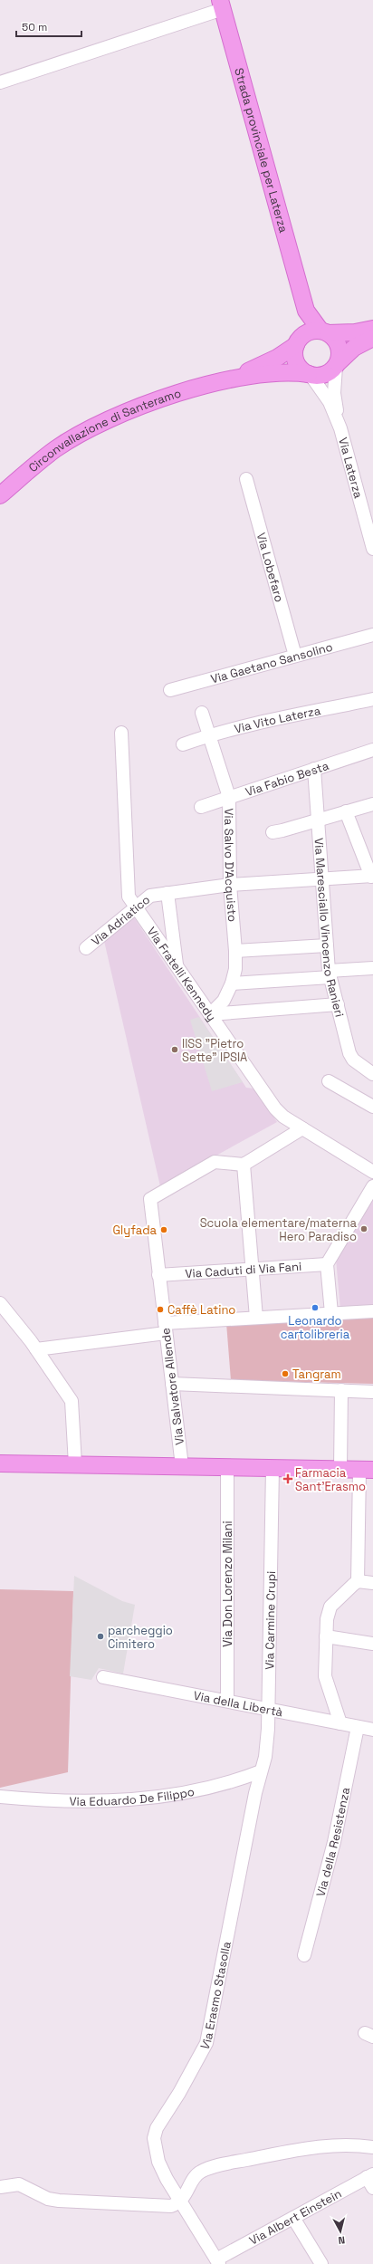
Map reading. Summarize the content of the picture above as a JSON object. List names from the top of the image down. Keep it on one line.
{"streets":{"main road":["Strada provinciale per Laterza","Circonvallazione di Santeramo"],"street":["Via Laterza","Via Lobefaro","Via Gaetano Sansolino","Via Vito Laterza","Via Fabio Besta","Via Salvo D'Acquisto","Via Adriatico","Via Maresciallo Vincenzo Ranieri","Via Fratelli Kennedy","Via Caduti di Via Fani","Via Salvatore Allende","Via Don Lorenzo Milani","Via Carmine Crupi","Via della Libertà","Via Eduardo De Filippo","Via della Resistenza","Via Erasmo Stasolla","Via Albert Einstein"]},"crossings":[["Via Lobefaro","Via Gaetano Sansolino"],["Via Vito Laterza","Via Salvo D'Acquisto"],["Via Fabio Besta","Via Salvo D'Acquisto"],["Via Fabio Besta","Via Maresciallo Vincenzo Ranieri"],["Via Salvo D'Acquisto","Via Adriatico"],["Via Salvo D'Acquisto","Via Fratelli Kennedy"],["Via Adriatico","Via Maresciallo Vincenzo Ranieri"],["Via Adriatico","Via Fratelli Kennedy"],["Via Caduti di Via Fani","Via Salvatore Allende"],["Via Don Lorenzo Milani","Via della Libertà"],["Via Carmine Crupi","Via della Libertà"],["Via Carmine Crupi","Via Eduardo De Filippo"],["Via Carmine Crupi","Via Erasmo Stasolla"],["Via della Libertà","Via della Resistenza"],["Via Eduardo De Filippo","Via Erasmo Stasolla"],["Via Erasmo Stasolla","Via Albert Einstein"]],"places":{"other":["IISS \"Pietro Sette\" IPSIA","Scuola elementare/materna Hero Paradiso","Glyfada","Leonardo cartolibreria","Caffè Latino","Tangram","parcheggio Cimitero"],"health":["Farmacia Sant'Erasmo"]},"scale_bar":"50 m","north":"bottom"}
